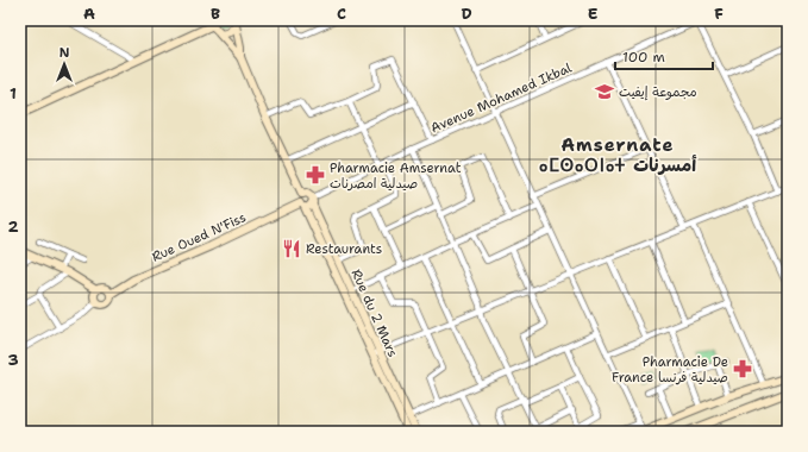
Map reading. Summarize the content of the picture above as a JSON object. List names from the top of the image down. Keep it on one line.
{"streets":{"street":["Avenue Mohamed Ikbal","Rue Oued N'Fiss","Rue du 2 Mars"]},"crossings":[["Avenue Mohamed Ikbal","Rue Oued N'Fiss"],["Avenue Mohamed Ikbal","Rue du 2 Mars"],["Rue Oued N'Fiss","Rue du 2 Mars"]],"districts":["Amsernate ⴰⵎⵙⴰⵔⵏⴰⵜ أمسرنات"],"places":{"school or university":["مجموعة إيفيت"],"pharmacy":["Pharmacie Amsernat صيدلية امصرنات","Pharmacie De France صيدلية فرنسا"],"restaurant":["Restaurants"]},"scale_bar":"100 m","north":"top","grid":{"columns":["A","B","C","D","E","F"],"rows":["1","2","3"]}}
